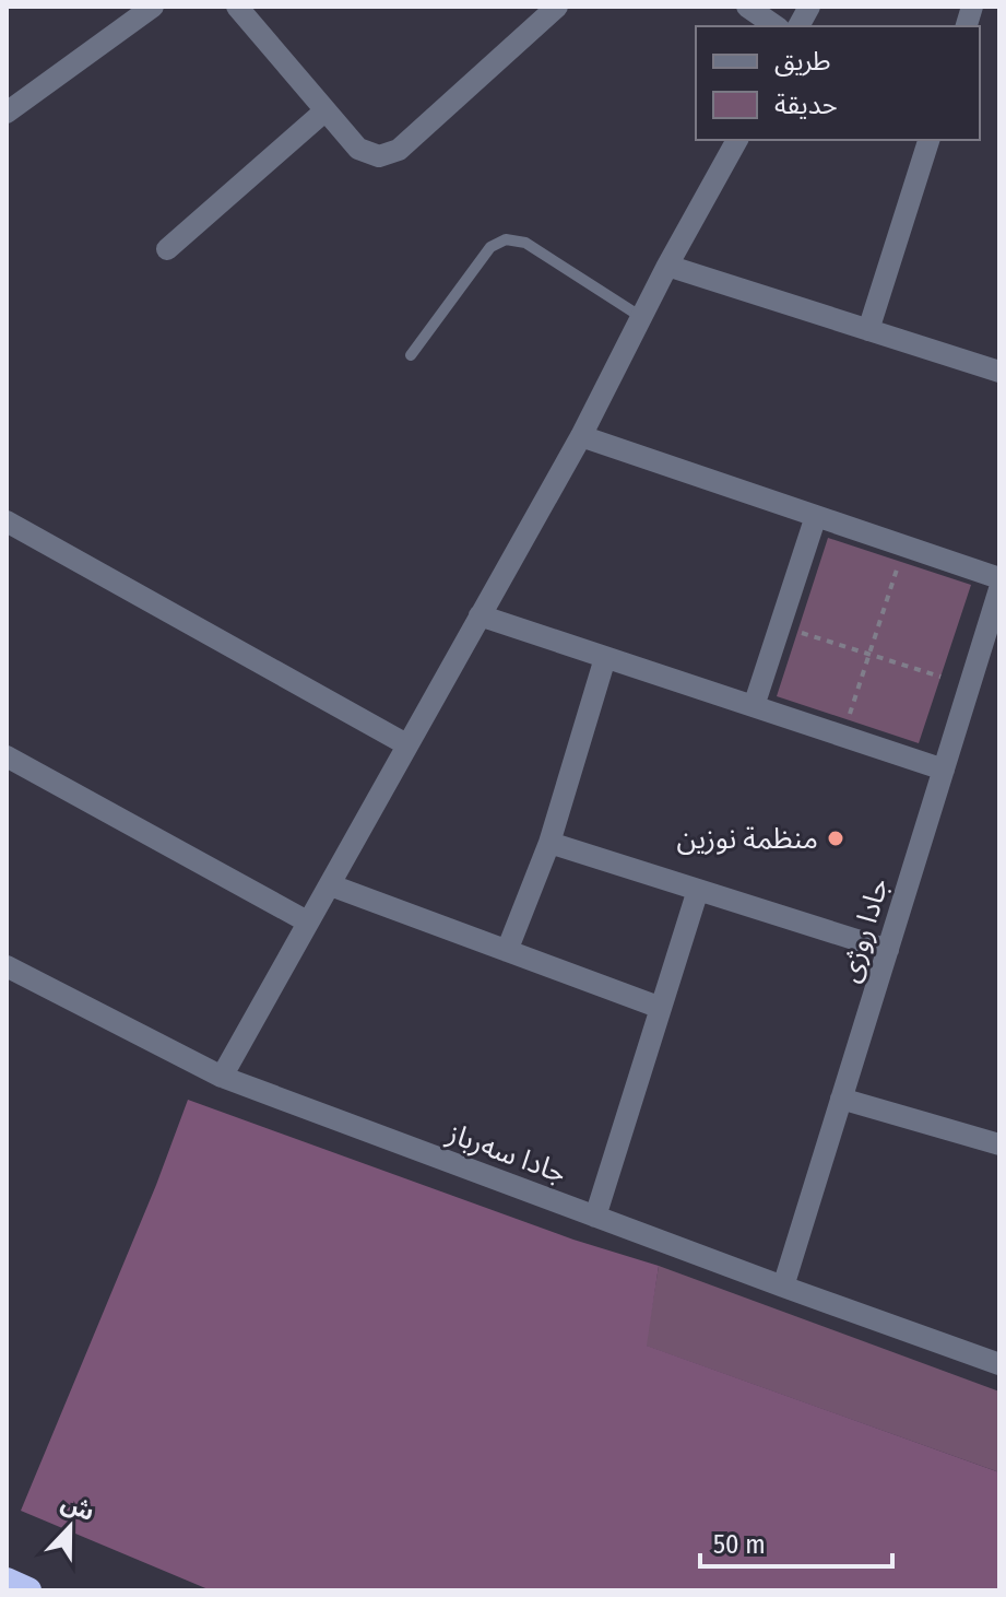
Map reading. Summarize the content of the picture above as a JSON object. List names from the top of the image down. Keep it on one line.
{"streets":{"street":["جادا روژی","جادا سەرباز"]},"crossings":[["جادا روژی","جادا سەرباز"]],"places":["منظمة نوزين"],"legend":["طريق","حديقة"],"scale_bar":"50 m","north":"top"}
